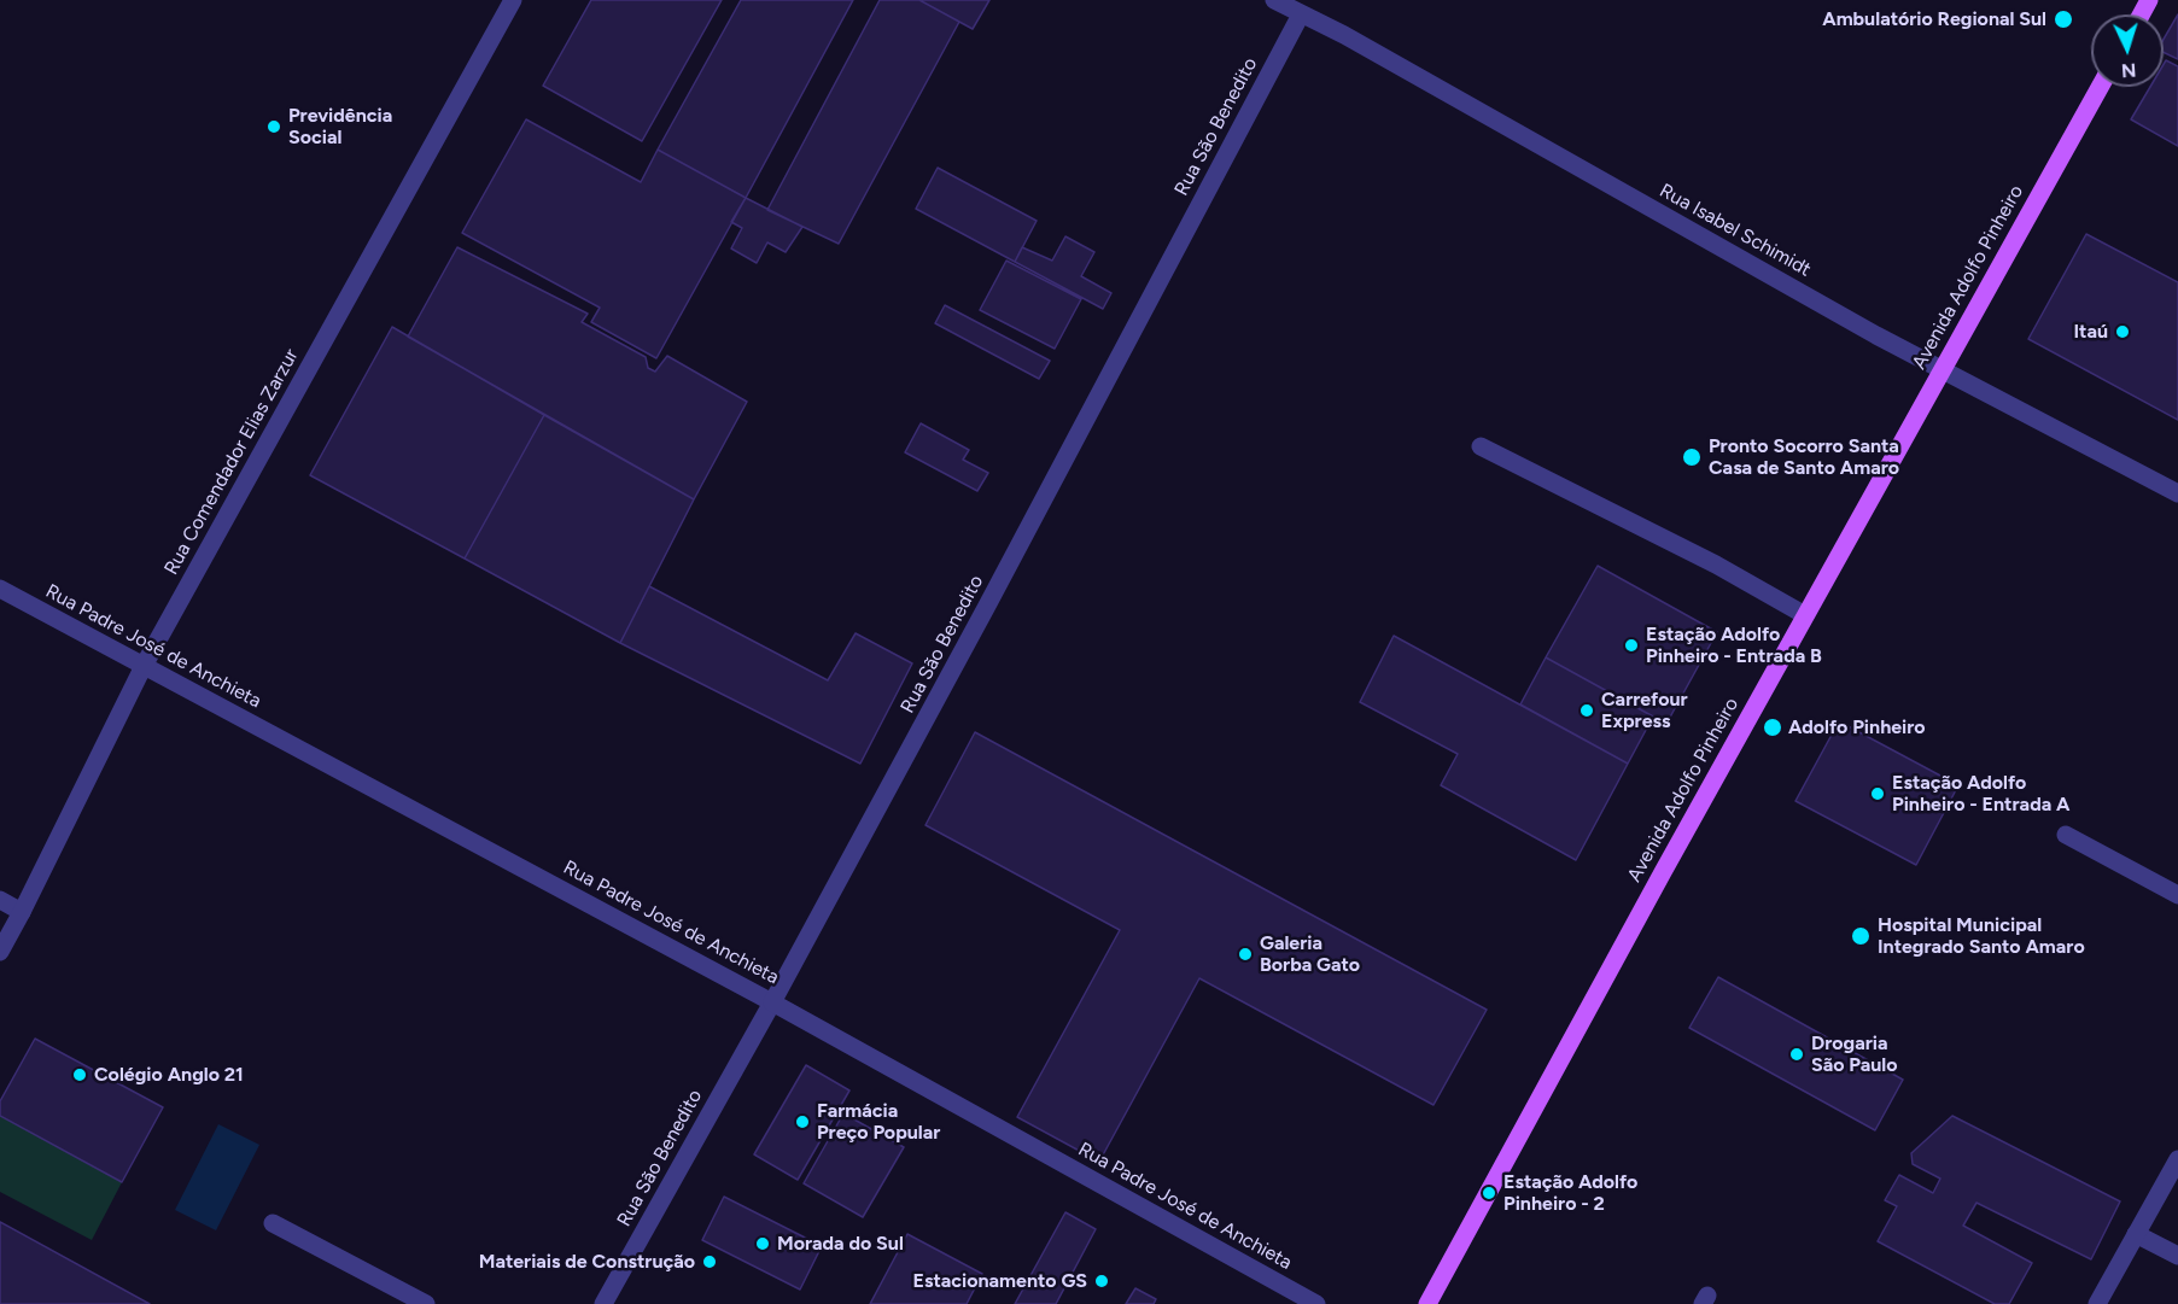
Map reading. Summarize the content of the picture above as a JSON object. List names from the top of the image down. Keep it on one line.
{"streets":{"main road":["Avenida Adolfo Pinheiro"],"street":["Rua São Benedito","Rua Isabel Schimidt","Rua Comendador Elias Zarzur","Rua Padre José de Anchieta"]},"crossings":[["Rua São Benedito","Rua Isabel Schimidt"],["Rua São Benedito","Rua Padre José de Anchieta"],["Rua Isabel Schimidt","Avenida Adolfo Pinheiro"],["Rua Comendador Elias Zarzur","Rua Padre José de Anchieta"]],"places":["Ambulatório Regional Sul","Previdência Social","Itaú","Pronto Socorro Santa Casa de Santo Amaro","Estação Adolfo Pinheiro - Entrada B","Carrefour Express","Adolfo Pinheiro","Estação Adolfo Pinheiro - Entrada A","Hospital Municipal Integrado Santo Amaro","Galeria Borba Gato","Drogaria São Paulo","Colégio Anglo 21","Farmácia Preço Popular","Estação Adolfo Pinheiro - 2","Morada do Sul","Materiais de Construção","Estacionamento GS"],"north":"bottom"}
